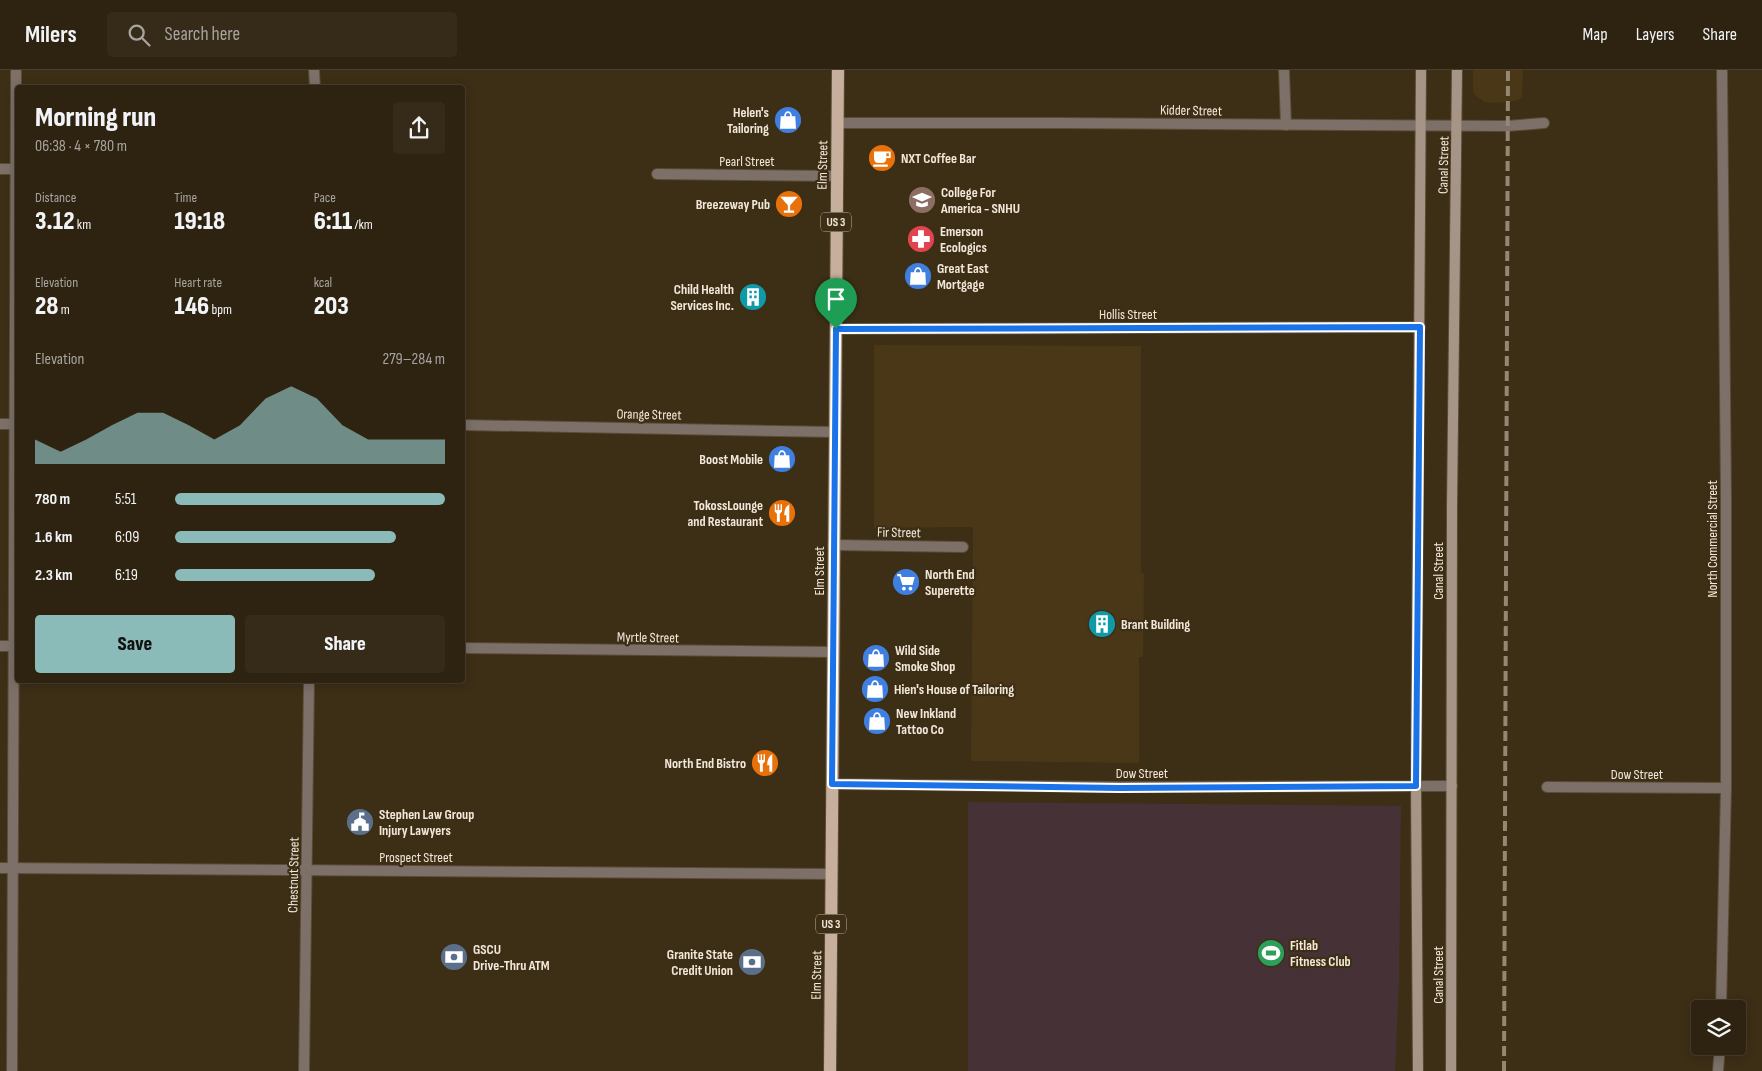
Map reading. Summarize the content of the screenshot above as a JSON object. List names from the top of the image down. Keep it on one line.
{"streets":{"main road":["Elm Street","US 3"],"street":["Kidder Street","Pearl Street","Canal Street","Hollis Street","Orange Street","Fir Street","North Commercial Street","Myrtle Street","Dow Street","Prospect Street","Chestnut Street"]},"crossings":[["Kidder Street","Elm Street"],["Kidder Street","Canal Street"],["Pearl Street","Elm Street"],["Elm Street","Hollis Street"],["Elm Street","Orange Street"],["Elm Street","Fir Street"],["Elm Street","Myrtle Street"],["Elm Street","Dow Street"],["Elm Street","Prospect Street"],["Canal Street","Hollis Street"],["Canal Street","Dow Street"],["North Commercial Street","Dow Street"],["Prospect Street","Chestnut Street"]],"places":{"shop":["Helen's Tailoring","Great East Mortgage","Boost Mobile","Wild Side Smoke Shop","Hien's House of Tailoring","New Inkland Tattoo Co"],"cafe":["NXT Coffee Bar"],"school or university":["College For America - SNHU"],"bar":["Breezeway Pub"],"pharmacy":["Emerson Ecologics"],"building":["Child Health Services Inc.","Brant Building"],"restaurant":["TokossLounge and Restaurant","North End Bistro"],"supermarket":["North End Superette"],"public building":["Stephen Law Group Injury Lawyers"],"sports":["Fitlab Fitness Club"],"bank":["GSCU Drive-Thru ATM","Granite State Credit Union"]},"page":{"header":"Milers","search":"Search here","nav":["Map","Layers","Share"],"heading":["Morning run","06:38 · 4 × 780 m"],"stats":[["Distance","3.12 km"],["Time","19:18"],["Pace","6:11 /km"],["Elevation","28 m"],["Heart rate","146 bpm"],["kcal","203"]],"chart":["Elevation","279–284 m"],"list":[{"name":"780 m","note":"5:51"},{"name":"1.6 km","note":"6:09"},{"name":"2.3 km","note":"6:19"}],"buttons":["Save","Share"]}}
